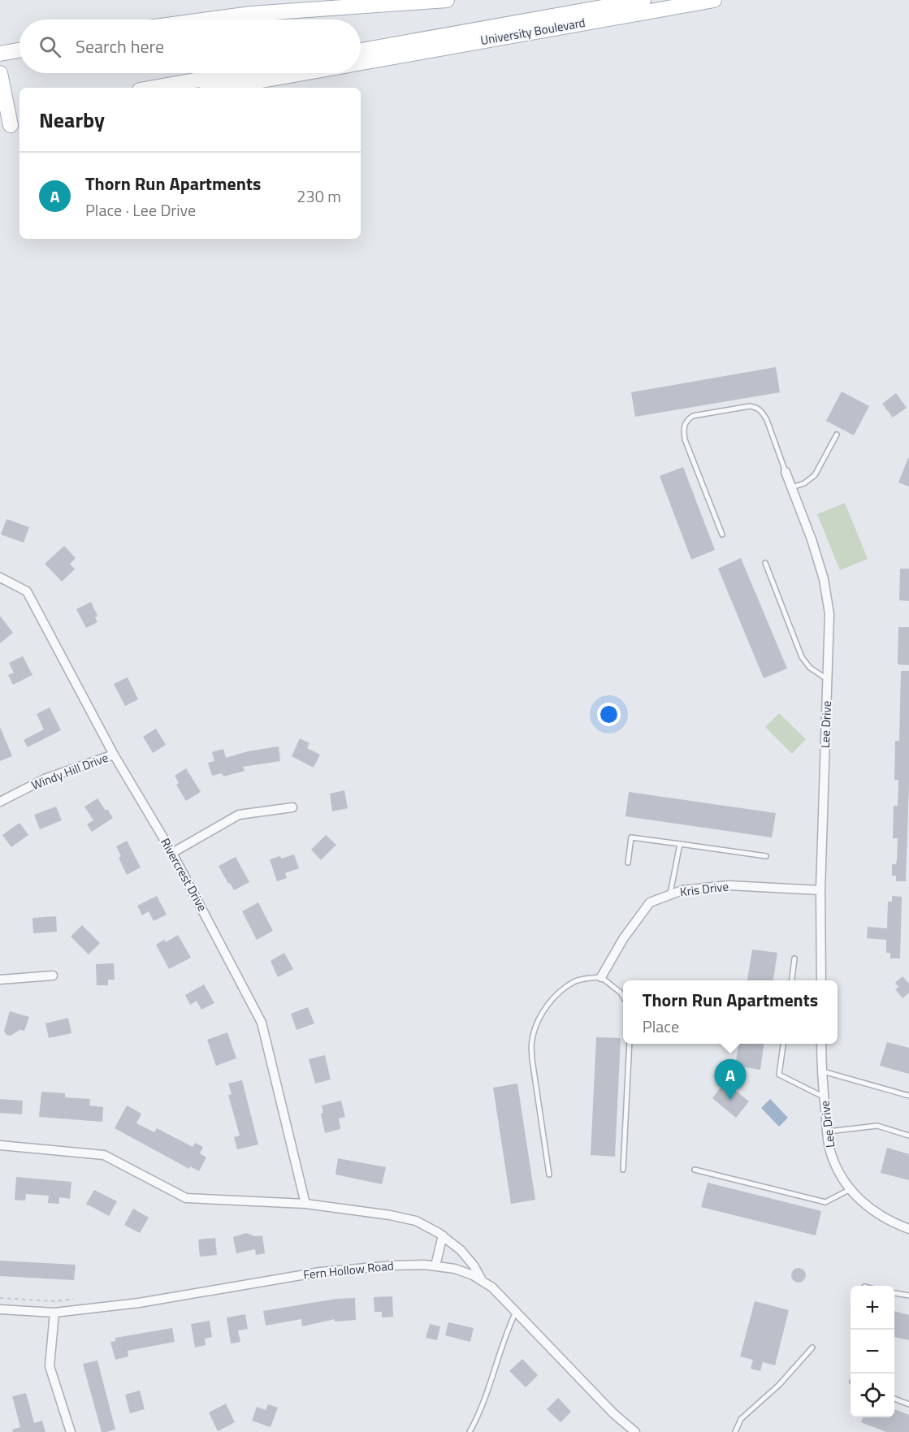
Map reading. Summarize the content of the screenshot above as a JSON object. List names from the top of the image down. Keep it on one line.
{"streets":{"main road":["University Boulevard"],"street":["Lee Drive","Windy Hill Drive","Rivercrest Drive","Kris Drive","Fern Hollow Road"]},"crossings":[["Lee Drive","Kris Drive"],["Windy Hill Drive","Rivercrest Drive"]],"page":{"search":"Search here","heading":"Nearby","list":[{"mark":"A","name":"Thorn Run Apartments","note":"Place · Lee Drive","value":"230 m"}],"popup":["Thorn Run Apartments","Place"],"pins":"A","map_buttons":["+","−"]}}
